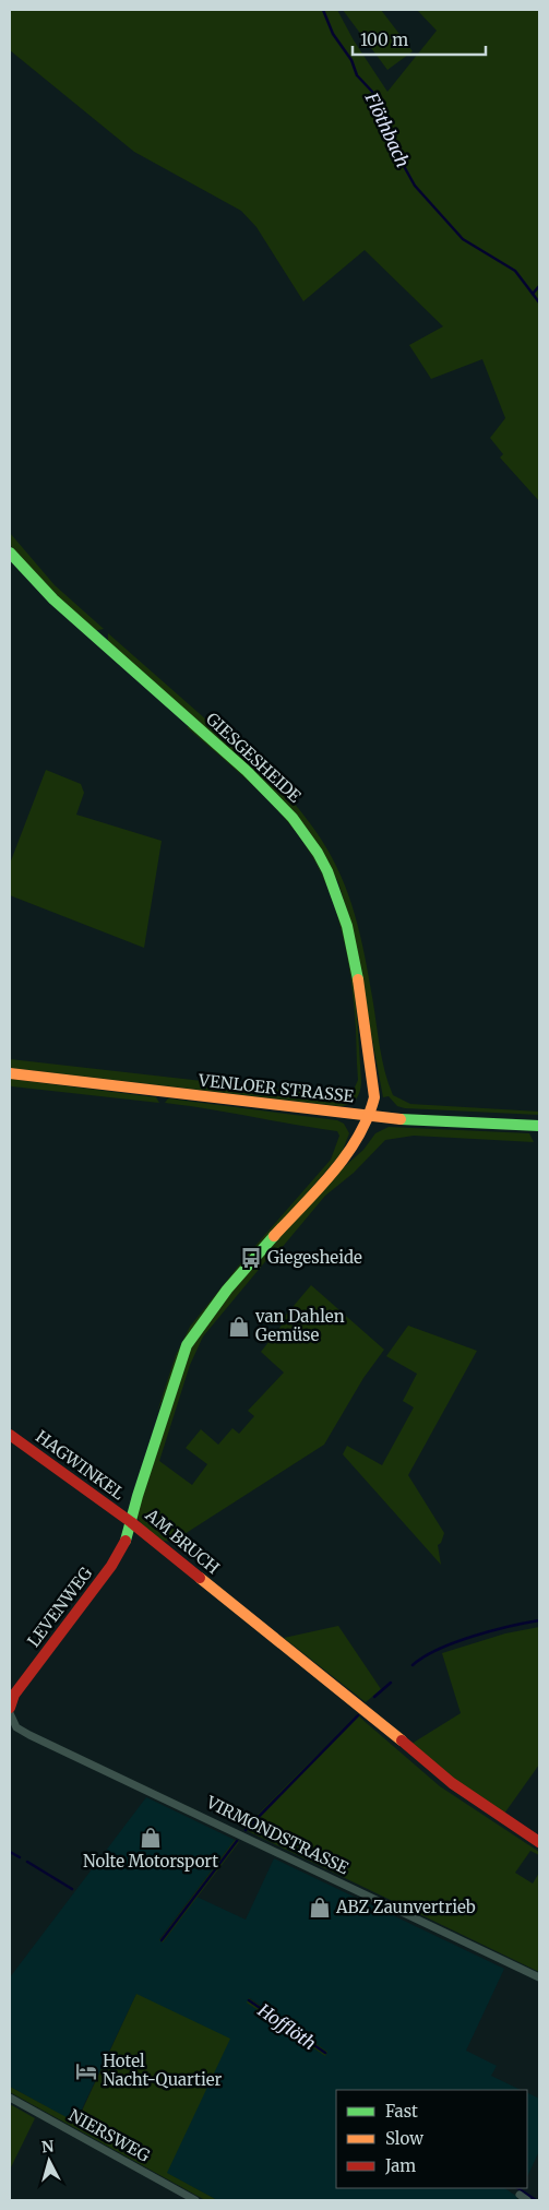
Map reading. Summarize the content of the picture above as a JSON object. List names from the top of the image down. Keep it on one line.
{"streets":{"street":["GIESGESHEIDE","VENLOER STRASSE","HAGWINKEL","AM BRUCH","LEVENWEG","VIRMONDSTRASSE","NIERSWEG"]},"crossings":[["GIESGESHEIDE","VENLOER STRASSE"],["GIESGESHEIDE","AM BRUCH"],["VENLOER STRASSE","AM BRUCH"],["HAGWINKEL","AM BRUCH"],["HAGWINKEL","LEVENWEG"],["AM BRUCH","LEVENWEG"]],"water":["Flöthbach","Hofflöth"],"places":{"bus stop":["Giegesheide"],"shop":["van Dahlen Gemüse","Nolte Motorsport","ABZ Zaunvertrieb"],"hotel":["Hotel Nacht-Quartier"]},"legend":["Fast","Slow","Jam"],"scale_bar":"100 m","north":"top"}
